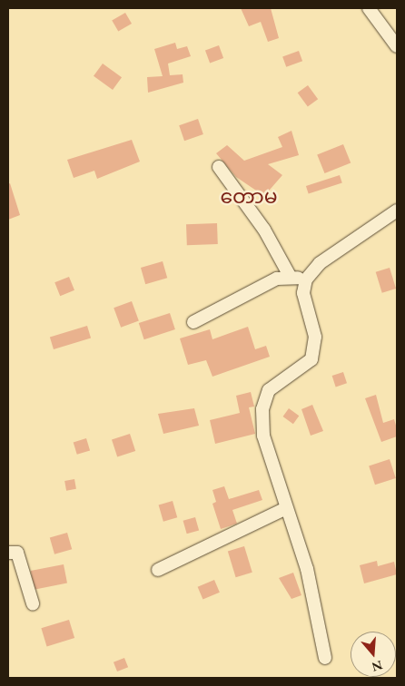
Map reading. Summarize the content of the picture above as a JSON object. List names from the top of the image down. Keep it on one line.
{"districts":["တောမ"],"north":"bottom"}
